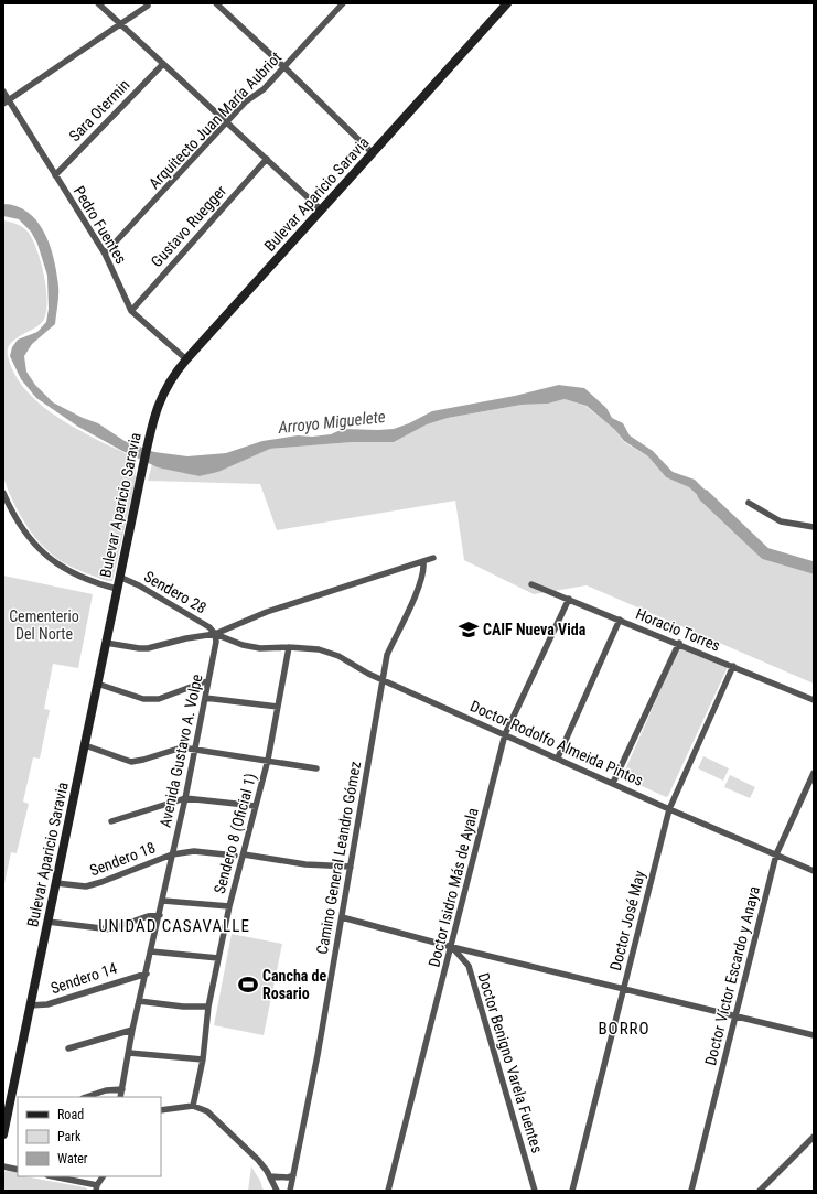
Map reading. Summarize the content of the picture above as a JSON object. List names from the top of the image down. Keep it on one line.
{"streets":{"street":["Sara Otermin","Arquitecto Juan María Aubriot","Bulevar Aparicio Saravia","Pedro Fuentes","Gustavo Ruegger","Sendero 28","Horacio Torres","Doctor Rodolfo Almeida Pintos","Avenida Gustavo A. Volpe","Sendero 8 (Oficial 1)","Camino General Leandro Gómez","Sendero 18","Doctor Isidro Más de Ayala","Doctor José May","Doctor Víctor Escardo y Anaya","Sendero 14","Doctor Benigno Varela Fuentes"]},"crossings":[["Sara Otermin","Pedro Fuentes"],["Arquitecto Juan María Aubriot","Pedro Fuentes"],["Bulevar Aparicio Saravia","Pedro Fuentes"],["Bulevar Aparicio Saravia","Sendero 28"],["Bulevar Aparicio Saravia","Sendero 18"],["Bulevar Aparicio Saravia","Sendero 14"],["Pedro Fuentes","Gustavo Ruegger"],["Sendero 28","Doctor Rodolfo Almeida Pintos"],["Sendero 28","Avenida Gustavo A. Volpe"],["Horacio Torres","Doctor Isidro Más de Ayala"],["Horacio Torres","Doctor José May"],["Doctor Rodolfo Almeida Pintos","Avenida Gustavo A. Volpe"],["Doctor Rodolfo Almeida Pintos","Sendero 8 (Oficial 1)"],["Doctor Rodolfo Almeida Pintos","Camino General Leandro Gómez"],["Doctor Rodolfo Almeida Pintos","Doctor Isidro Más de Ayala"],["Doctor Rodolfo Almeida Pintos","Doctor José May"],["Doctor Rodolfo Almeida Pintos","Doctor Víctor Escardo y Anaya"],["Avenida Gustavo A. Volpe","Sendero 18"],["Avenida Gustavo A. Volpe","Sendero 14"],["Doctor Isidro Más de Ayala","Doctor Benigno Varela Fuentes"]],"districts":["UNIDAD CASAVALLE","BORRO"],"water":["Arroyo Miguelete"],"parks":["Cementerio Del Norte"],"places":{"school or university":["CAIF Nueva Vida"],"sports":["Cancha de Rosario"]},"legend":["Road","Park","Water"]}
